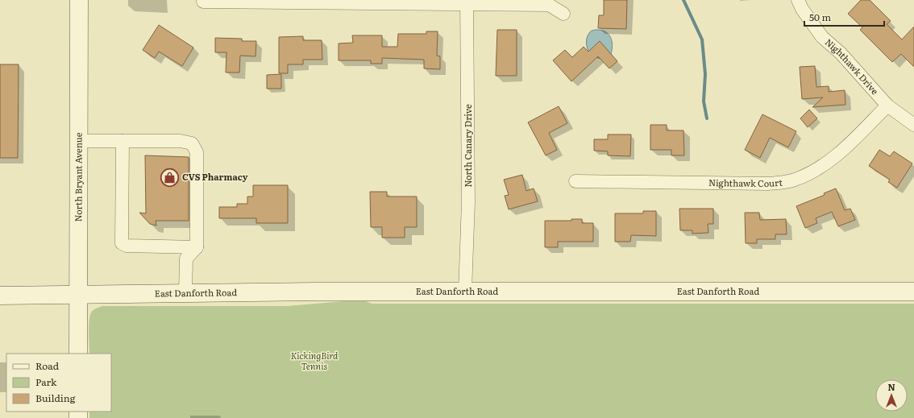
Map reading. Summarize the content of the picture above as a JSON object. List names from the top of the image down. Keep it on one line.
{"streets":{"street":["Nighthawk Drive","North Canary Drive","North Bryant Avenue","Nighthawk Court","East Danforth Road"]},"crossings":[["Nighthawk Drive","Nighthawk Court"],["North Canary Drive","East Danforth Road"],["North Bryant Avenue","East Danforth Road"]],"parks":["KickingBird Tennis"],"places":{"shop":["CVS Pharmacy"]},"legend":["Road","Park","Building"],"scale_bar":"50 m","north":"top"}
